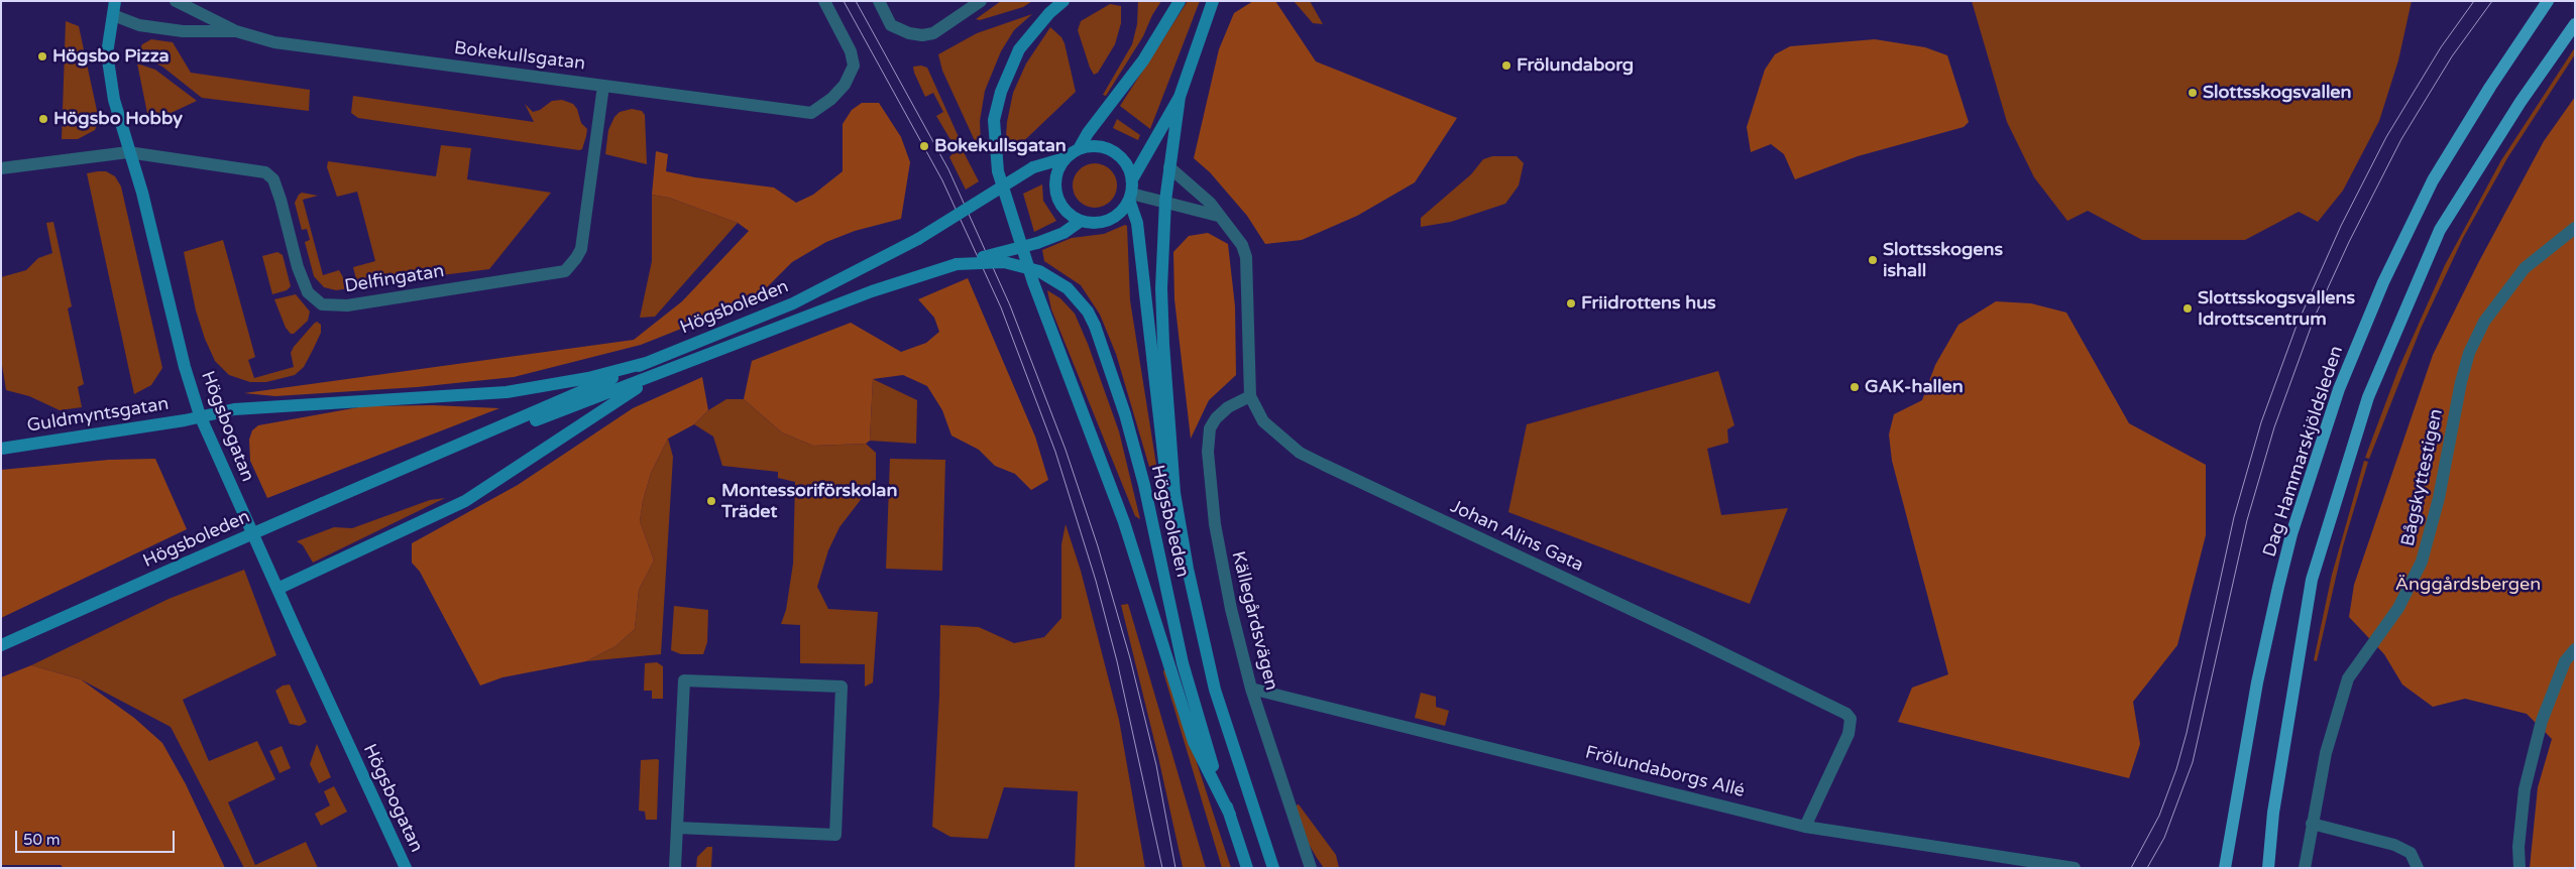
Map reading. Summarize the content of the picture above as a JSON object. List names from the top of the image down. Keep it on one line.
{"streets":{"main road":["Högsboleden","Guldmyntsgatan","Högsbogatan","Dag Hammarskjöldsleden"],"street":["Bokekullsgatan","Delfingatan","Bågskyttestigen","Johan Alins Gata","Källegårdsvägen","Frölundaborgs Allé"]},"crossings":[["Bokekullsgatan","Delfingatan"],["Bokekullsgatan","Högsbogatan"],["Delfingatan","Högsbogatan"],["Högsboleden","Guldmyntsgatan"],["Högsboleden","Johan Alins Gata"],["Guldmyntsgatan","Högsbogatan"],["Johan Alins Gata","Källegårdsvägen"],["Johan Alins Gata","Frölundaborgs Allé"],["Källegårdsvägen","Frölundaborgs Allé"]],"parks":["Änggårdsbergen"],"places":["Högsbo Pizza","Frölundaborg","Slottsskogsvallen","Högsbo Hobby","Bokekullsgatan","Slottsskogens ishall","Friidrottens hus","Slottsskogsvallens Idrottscentrum","GAK-hallen","Montessoriförskolan Trädet"],"scale_bar":"50 m"}
